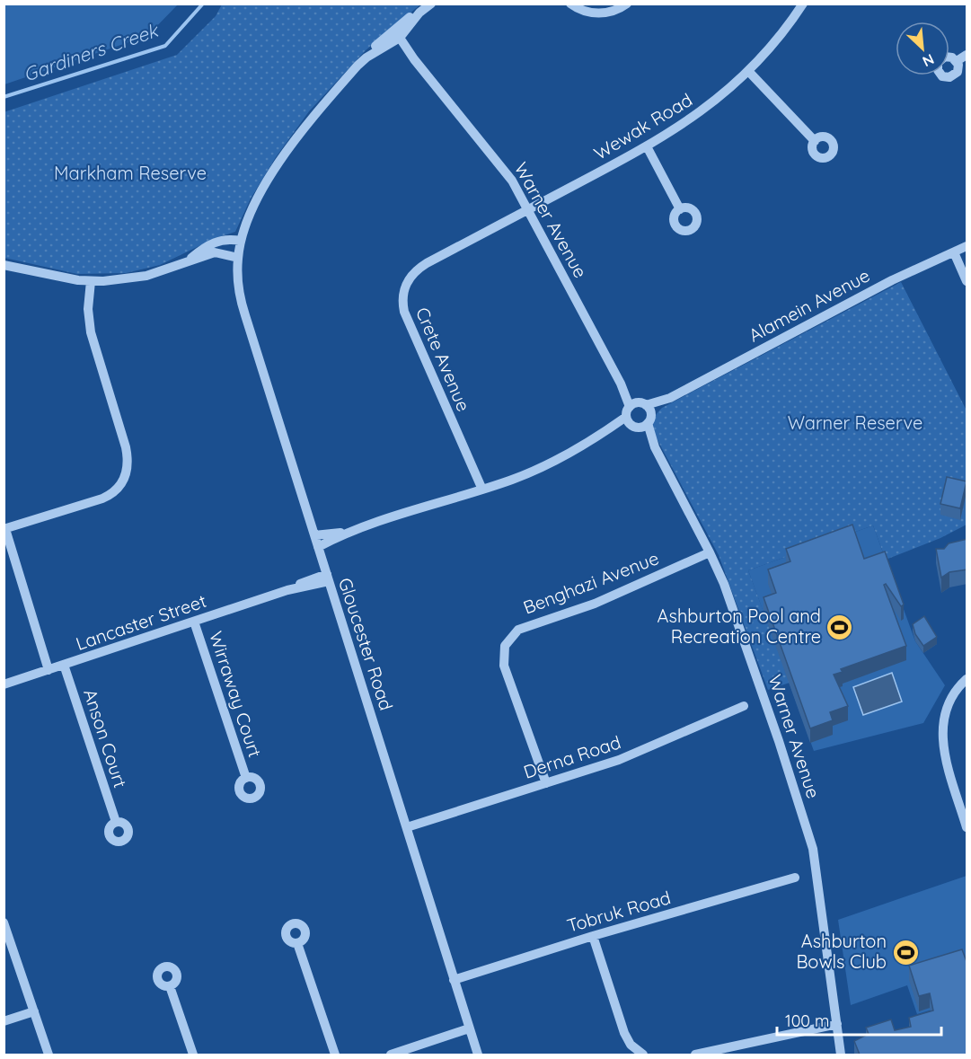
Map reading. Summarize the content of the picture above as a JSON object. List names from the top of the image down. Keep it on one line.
{"streets":{"street":["Wewak Road","Warner Avenue","Alamein Avenue","Crete Avenue","Benghazi Avenue","Lancaster Street","Gloucester Road","Wirraway Court","Anson Court","Derna Road","Tobruk Road"]},"crossings":[["Wewak Road","Warner Avenue"],["Wewak Road","Crete Avenue"],["Warner Avenue","Alamein Avenue"],["Warner Avenue","Crete Avenue"],["Warner Avenue","Benghazi Avenue"],["Warner Avenue","Gloucester Road"],["Alamein Avenue","Crete Avenue"],["Alamein Avenue","Gloucester Road"],["Benghazi Avenue","Derna Road"],["Lancaster Street","Gloucester Road"],["Lancaster Street","Wirraway Court"],["Lancaster Street","Anson Court"],["Gloucester Road","Derna Road"],["Gloucester Road","Tobruk Road"]],"water":["Gardiners Creek"],"parks":["Markham Reserve","Warner Reserve"],"places":{"sports":["Ashburton Pool and Recreation Centre","Ashburton Bowls Club"]},"scale_bar":"100 m","north":"bottom right"}
